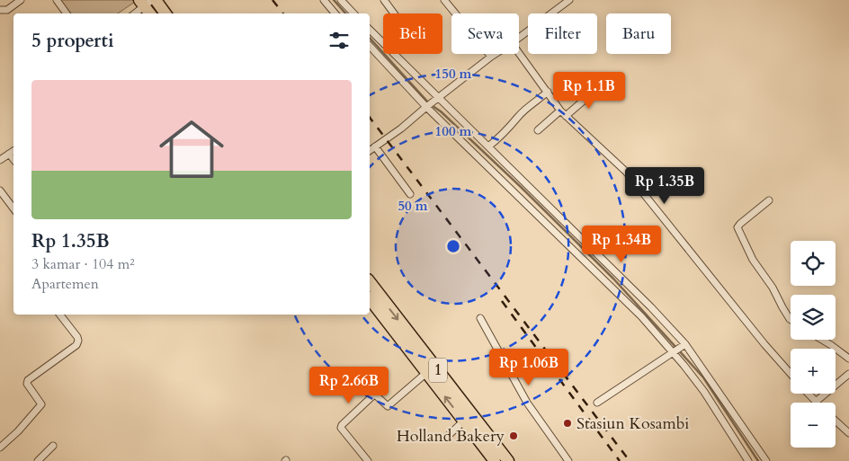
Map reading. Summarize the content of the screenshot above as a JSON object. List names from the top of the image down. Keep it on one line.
{"streets":{"highway":["1"]},"places":["Stasiun Kosambi","Holland Bakery"],"page":{"chip":["Beli","Sewa","Filter","Baru"],"heading":"5 properti","list":[{"name":"Rp 1.35B","note":"3 kamar · 104 m² · Apartemen"}],"price":["Rp 1.1B","Rp 1.35B","Rp 1.34B","Rp 1.06B","Rp 2.66B"],"map_buttons":["+","−"]},"rings":["150 m","100 m","50 m"]}
